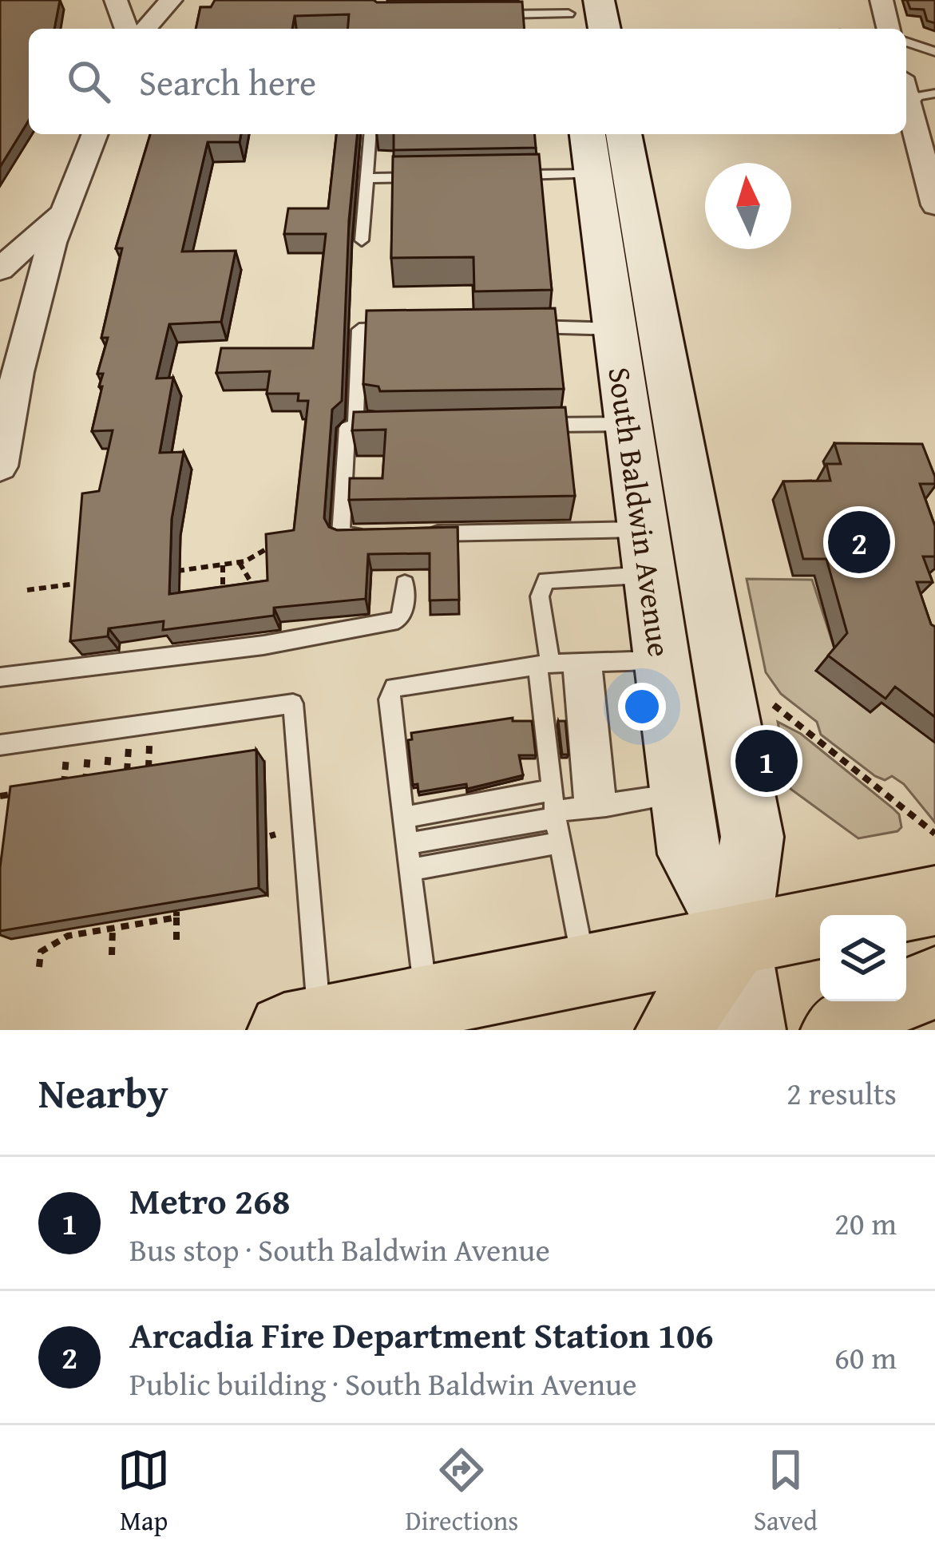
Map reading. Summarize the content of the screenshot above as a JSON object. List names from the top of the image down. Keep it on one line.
{"streets":{"main road":["South Baldwin Avenue"]},"north":"top","page":{"search":"Search here","pins":["2","1"],"heading":["Nearby","2 results"],"list":[{"mark":"1","name":"Metro 268","note":"Bus stop · South Baldwin Avenue","value":"20 m"},{"mark":"2","name":"Arcadia Fire Department Station 106","note":"Public building · South Baldwin Avenue","value":"60 m"}],"nav":["Map","Directions","Saved"]}}
